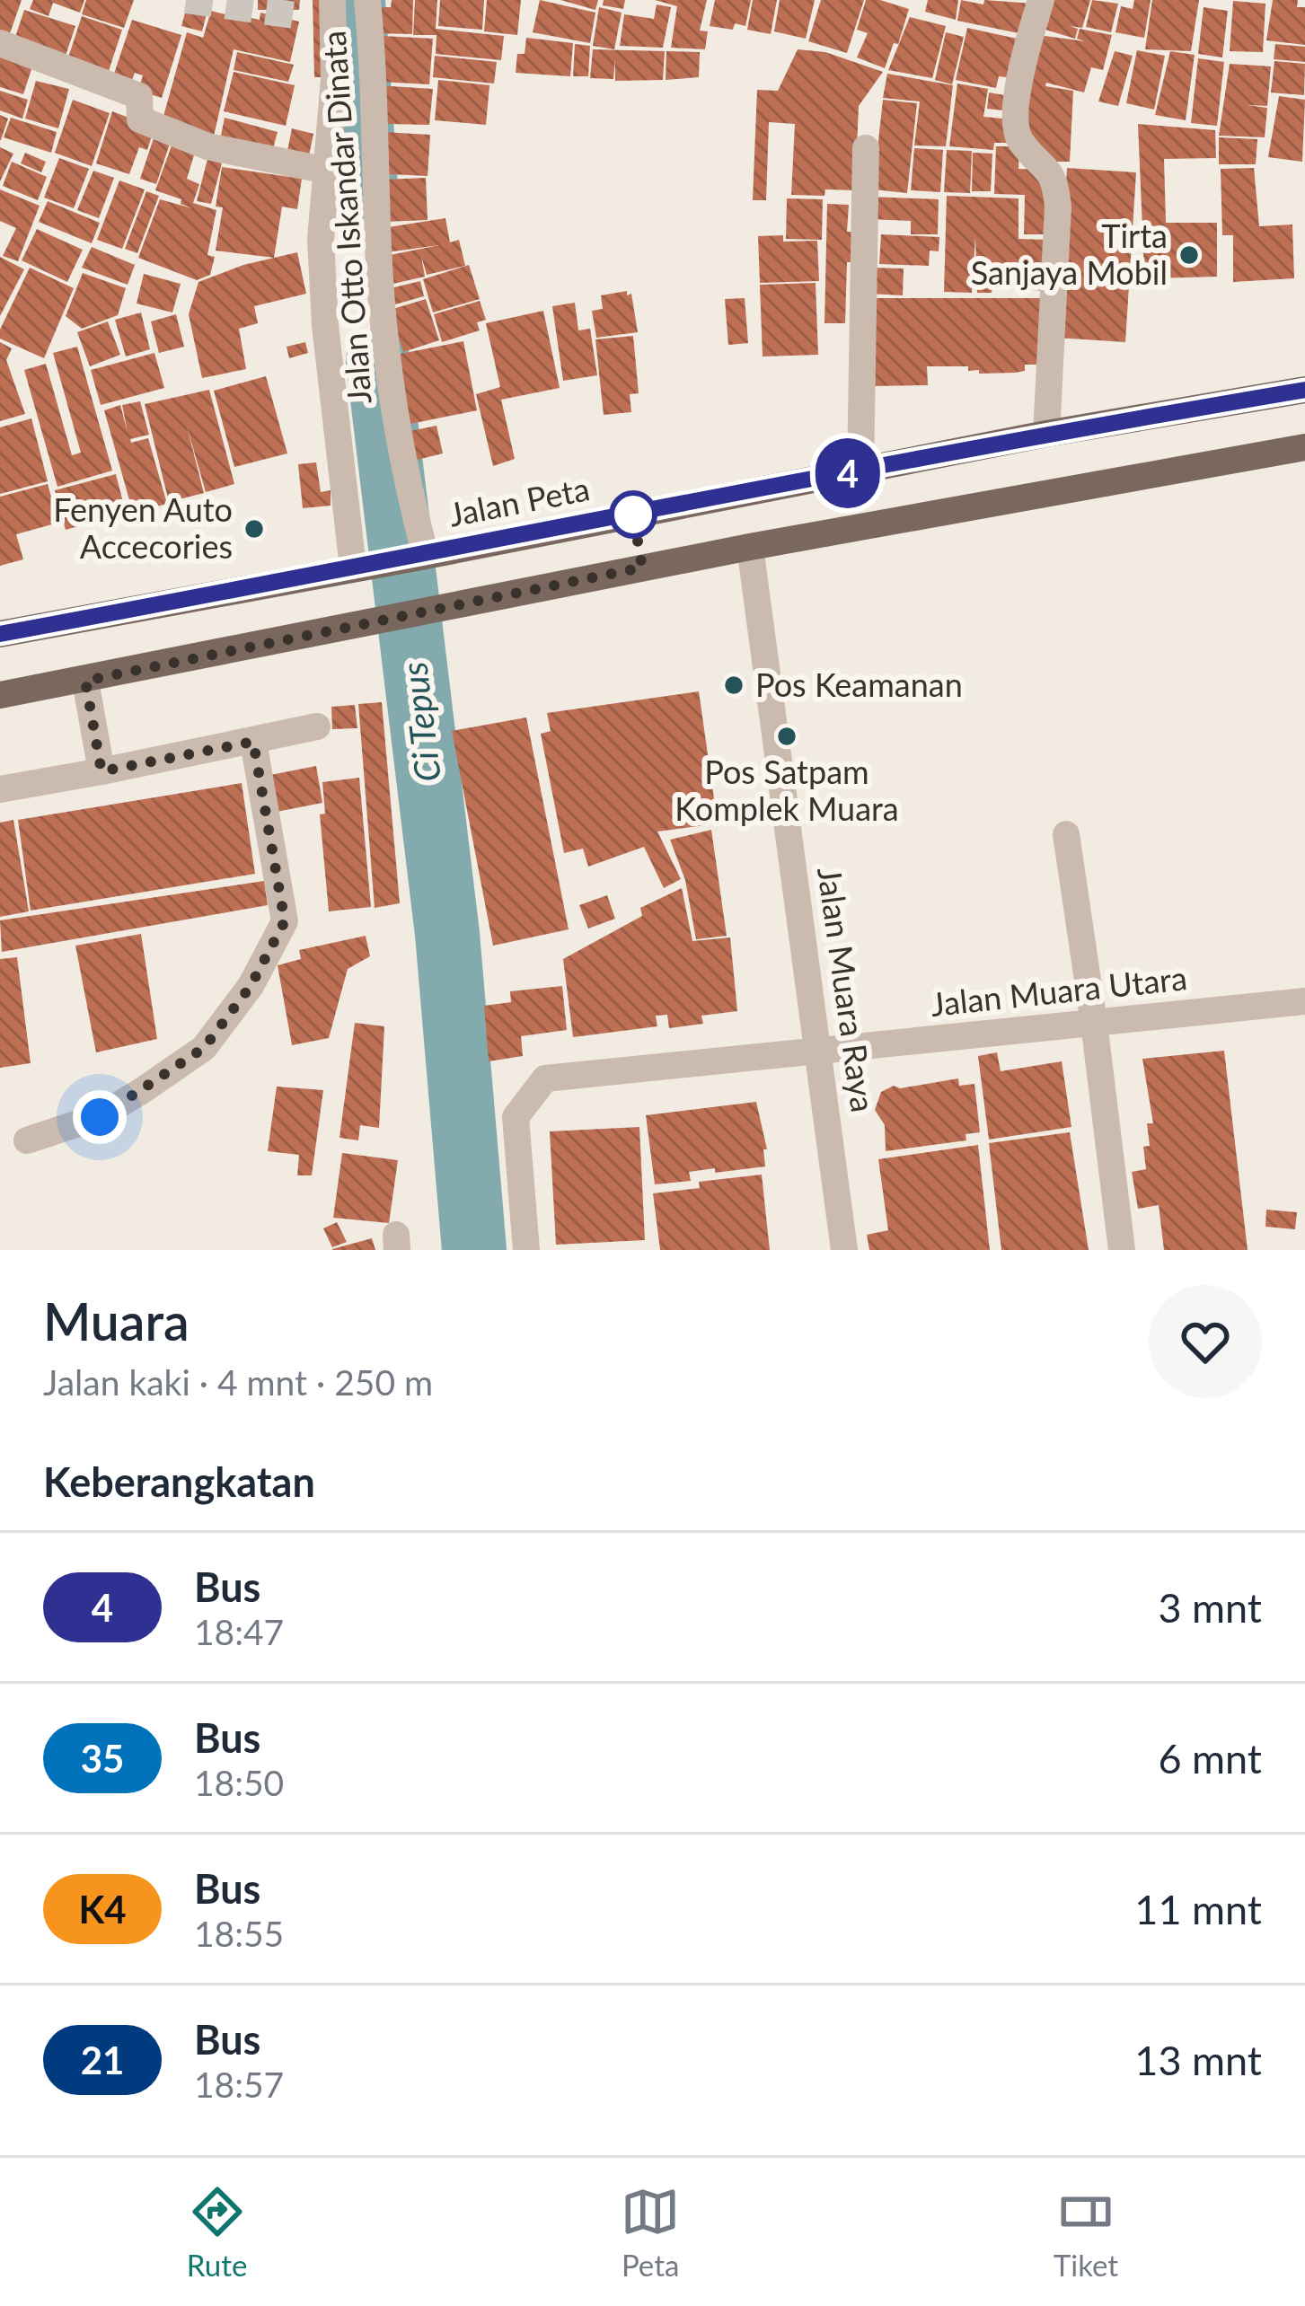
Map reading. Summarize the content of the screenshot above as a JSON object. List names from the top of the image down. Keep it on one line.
{"streets":{"main road":["Jalan Peta"],"street":["Jalan Otto Iskandar Dinata","Jalan Muara Raya","Jalan Muara Utara"]},"crossings":[["Jalan Otto Iskandar Dinata","Jalan Peta"],["Jalan Muara Raya","Jalan Muara Utara"]],"water":["Ci Tepus"],"places":["Tirta Sanjaya Mobil","Fenyen Auto Accecories","Pos Keamanan","Pos Satpam Komplek Muara"],"lines":["bus line 4"],"page":{"on_map":"4","heading":[["Muara","Jalan kaki · 4 mnt · 250 m"],"Keberangkatan"],"list":[{"mark":"4","name":"Bus","note":"18:47","value":"3 mnt"},{"mark":"35","name":"Bus","note":"18:50","value":"6 mnt"},{"mark":"K4","name":"Bus","note":"18:55","value":"11 mnt"},{"mark":"21","name":"Bus","note":"18:57","value":"13 mnt"}],"tabs":["Rute","Peta","Tiket"]}}
